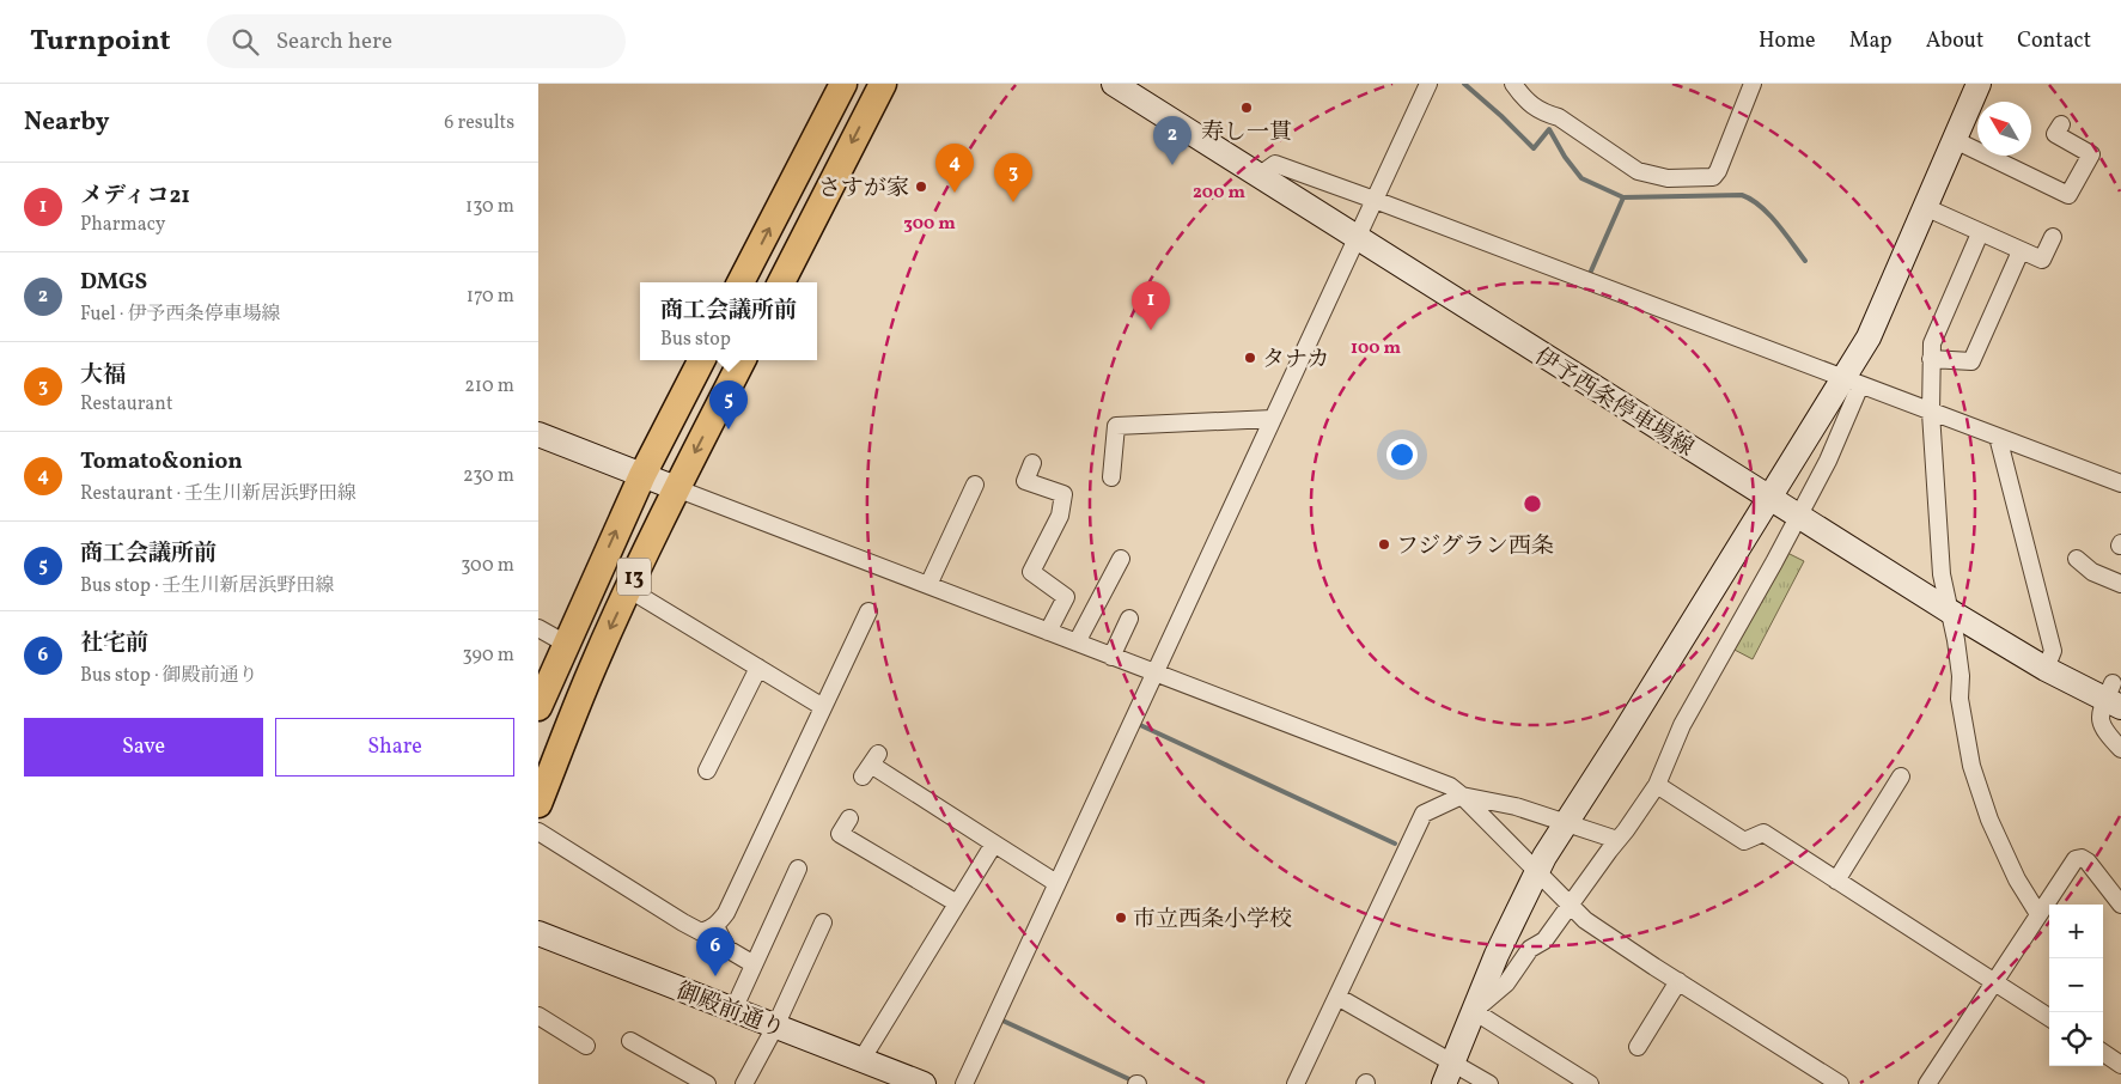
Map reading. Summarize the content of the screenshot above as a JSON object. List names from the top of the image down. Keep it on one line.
{"streets":{"main road":["13"],"street":["伊予西条停車場線","御殿前通り"]},"places":["寿し一貫","さすが家","タナカ","フジグラン西条","市立西条小学校"],"north":"top left","page":{"header":"Turnpoint","search":"Search here","nav":["Home","Map","About","Contact"],"heading":["Nearby","6 results"],"pins":["2","4","3","1","5","6"],"list":[{"mark":"1","name":"メディコ21","note":"Pharmacy","value":"130 m"},{"mark":"2","name":"DMGS","note":"Fuel · 伊予西条停車場線","value":"170 m"},{"mark":"3","name":"大福","note":"Restaurant","value":"210 m"},{"mark":"4","name":"Tomato&onion","note":"Restaurant · 壬生川新居浜野田線","value":"230 m"},{"mark":"5","name":"商工会議所前","note":"Bus stop · 壬生川新居浜野田線","value":"300 m"},{"mark":"6","name":"社宅前","note":"Bus stop · 御殿前通り","value":"390 m"}],"popup":["商工会議所前","Bus stop"],"buttons":["Save","Share"],"map_buttons":["+","−"]},"rings":["200 m","300 m","100 m"]}
